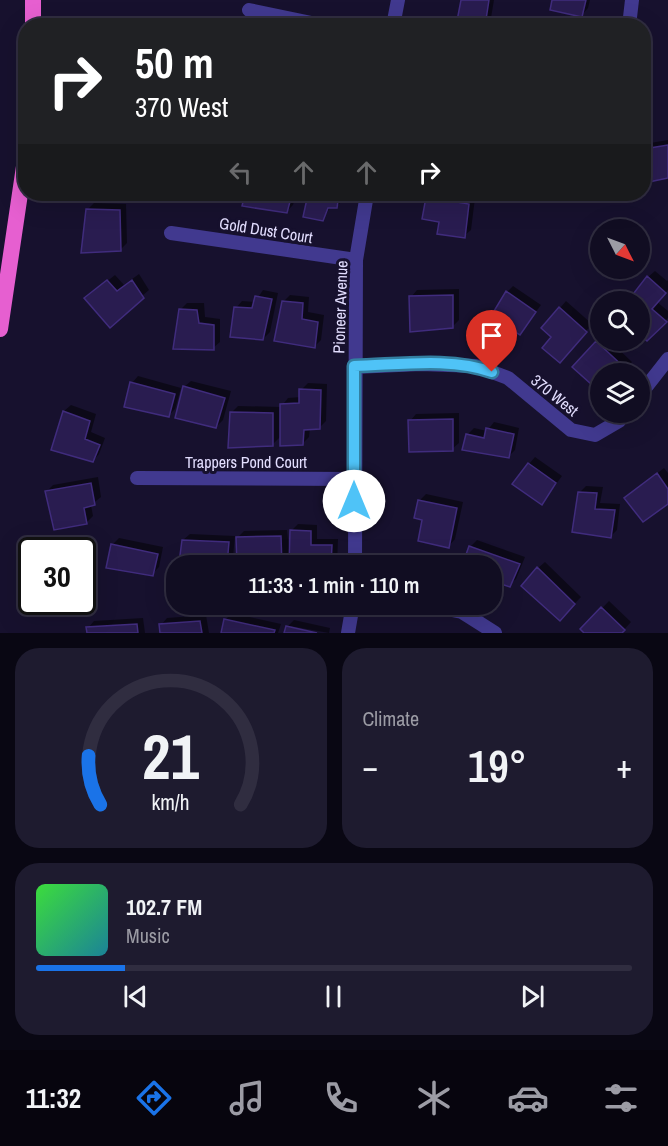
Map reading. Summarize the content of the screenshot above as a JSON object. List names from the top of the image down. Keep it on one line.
{"streets":{"street":["Gold Dust Court","Pioneer Avenue","370 West","Trappers Pond Court"]},"crossings":[["Gold Dust Court","Pioneer Avenue"],["Pioneer Avenue","370 West"],["Pioneer Avenue","Trappers Pond Court"]],"north":"bottom right","page":{"turn":["50 m","370 West"],"limit":"30","trip":"11:33 · 1 min · 110 m","tile":"Climate","heat":["−","19°","+"],"song":["102.7 FM","Music"],"tabs":"11:32","gauge":["21","km/h"]}}
